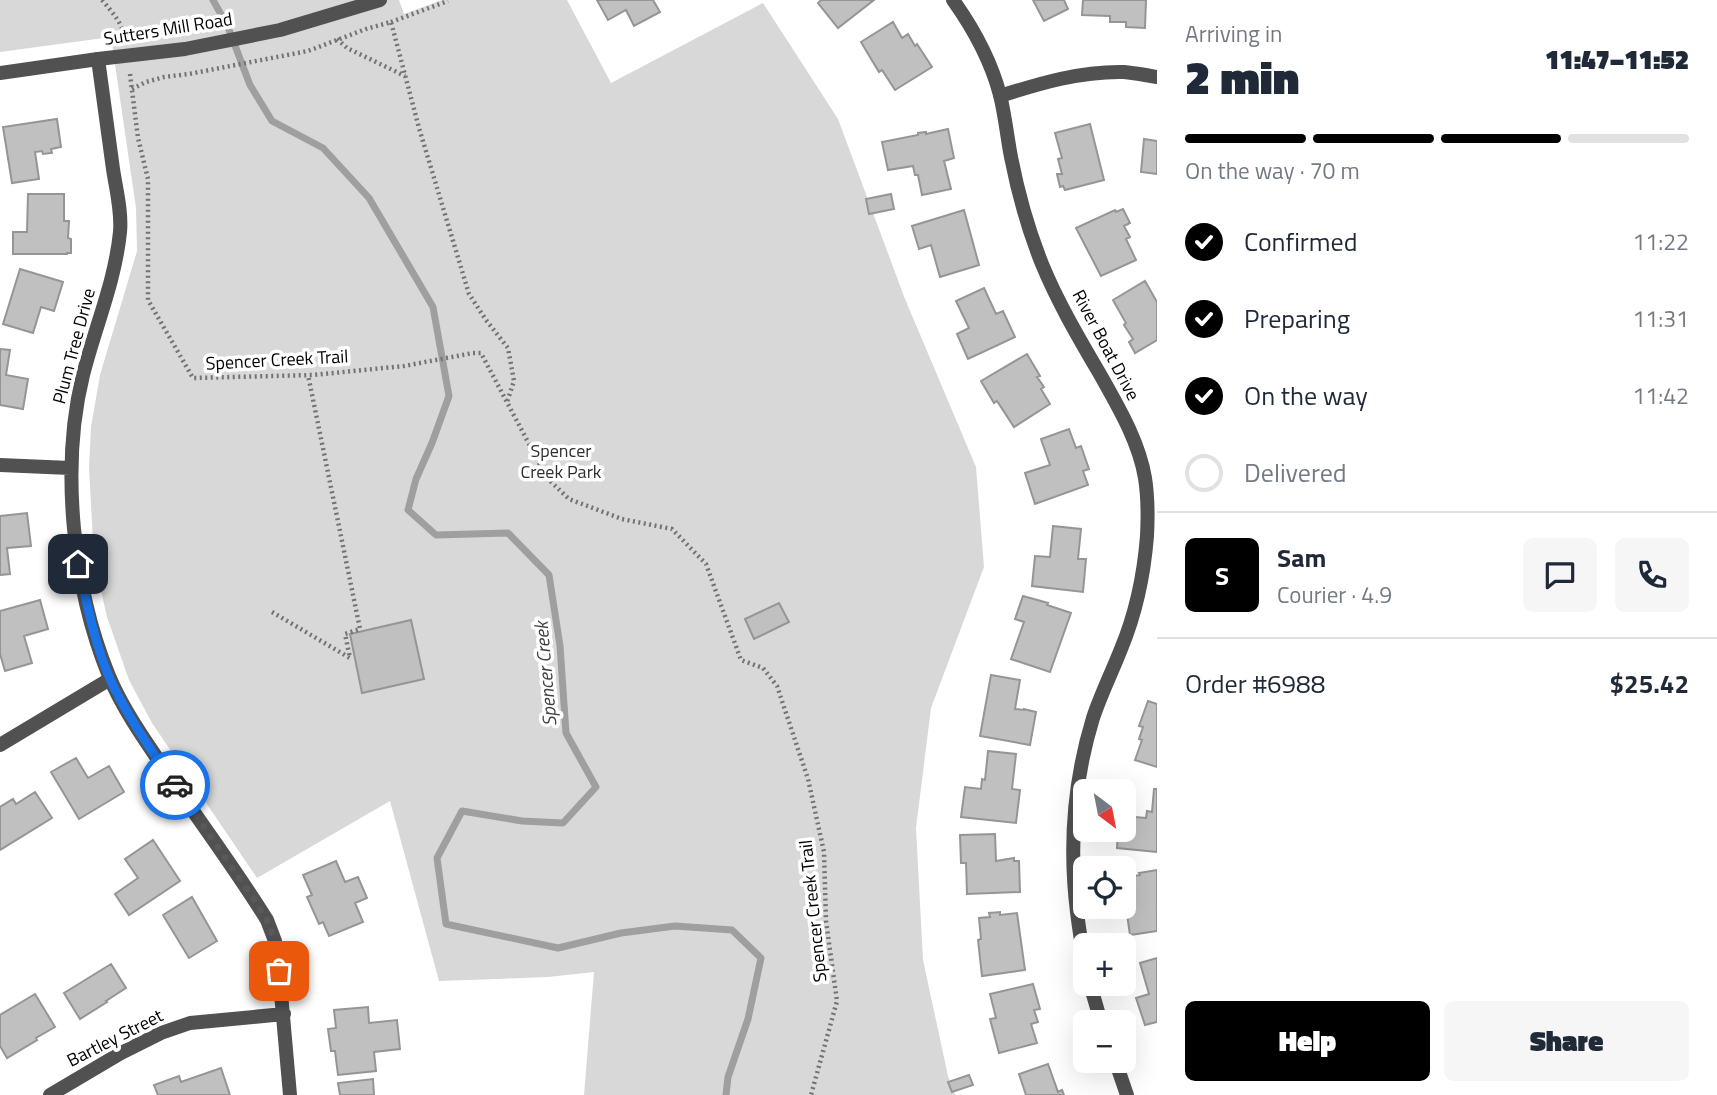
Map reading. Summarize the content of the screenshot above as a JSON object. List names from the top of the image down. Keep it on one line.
{"streets":{"street":["Sutters Mill Road","River Boat Drive","Plum Tree Drive","Bartley Street"],"path":["Spencer Creek Trail"]},"crossings":[["Sutters Mill Road","Plum Tree Drive"],["Sutters Mill Road","Spencer Creek Trail"],["Plum Tree Drive","Bartley Street"]],"water":["Spencer Creek"],"parks":["Spencer Creek Park"],"north":"bottom right","page":{"heading":["2 min","Arriving in","11:47–11:52"],"panel":["Sam","Courier · 4.9","Order #6988","$25.42"],"bar":"On the way · 70 m","list":[["Confirmed","11:22"],["Preparing","11:31"],["On the way","11:42"],"Delivered"],"round":"S","map_buttons":["+","−"],"buttons":["Help","Share"]}}
